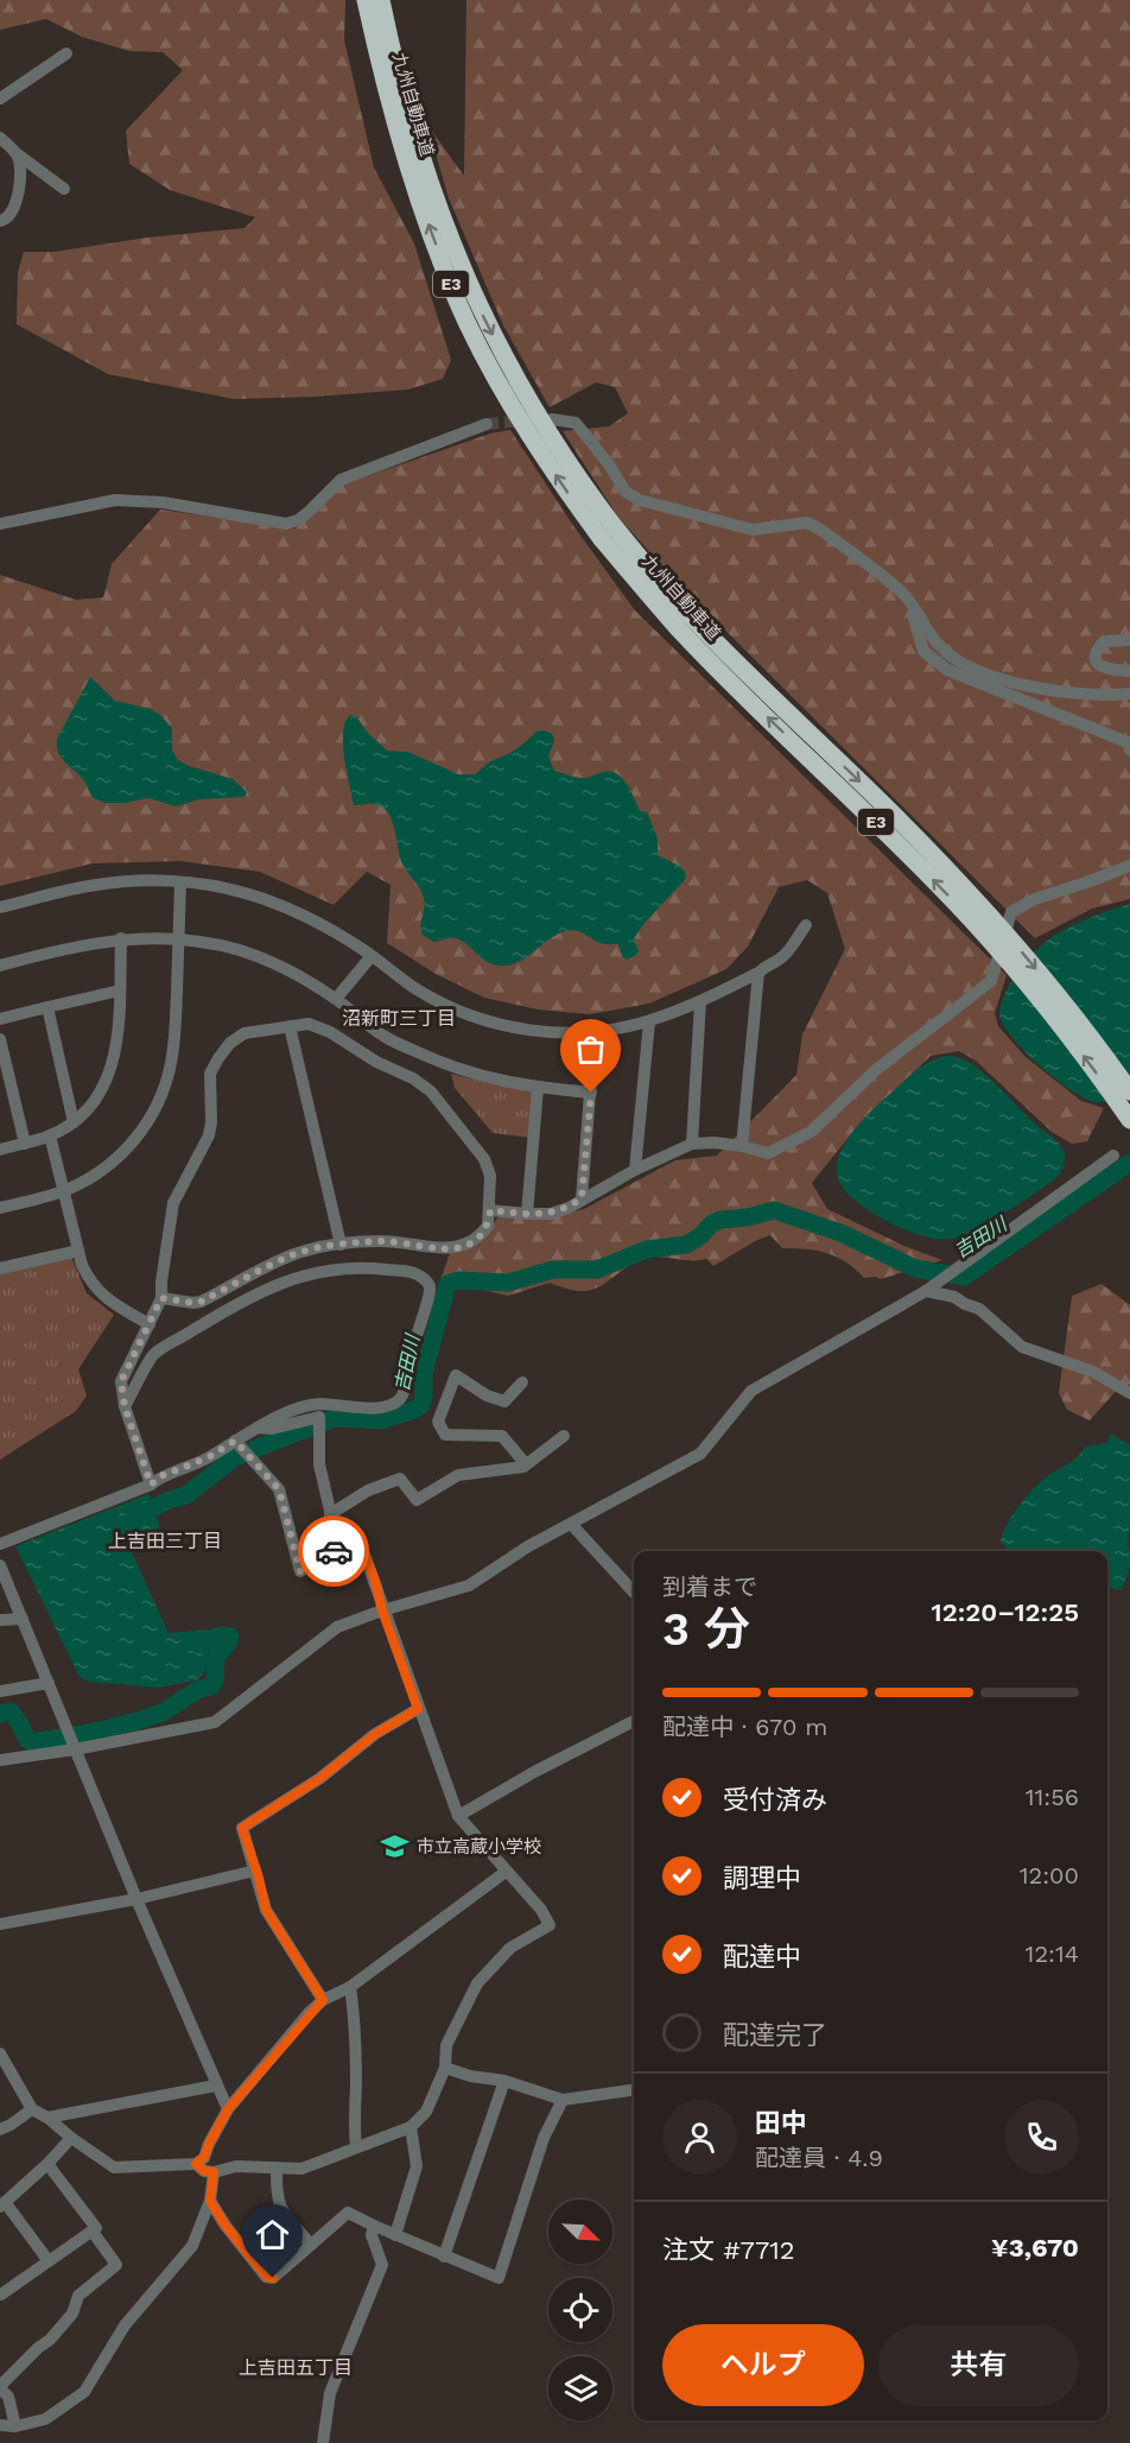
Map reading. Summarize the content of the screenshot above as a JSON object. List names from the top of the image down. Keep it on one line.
{"streets":{"highway":["九州自動車道","E3"]},"districts":["沼新町三丁目","上吉田三丁目","上吉田五丁目"],"water":["吉田川"],"places":{"school or university":["市立高蔵小学校"]},"north":"bottom right","page":{"heading":["3 分","到着まで","12:20–12:25"],"panel":["田中","配達員 · 4.9","注文 #7712","¥3,670"],"bar":"配達中 · 670 m","list":[["受付済み","11:56"],["調理中","12:00"],["配達中","12:14"],"配達完了"],"buttons":["ヘルプ","共有"]}}
